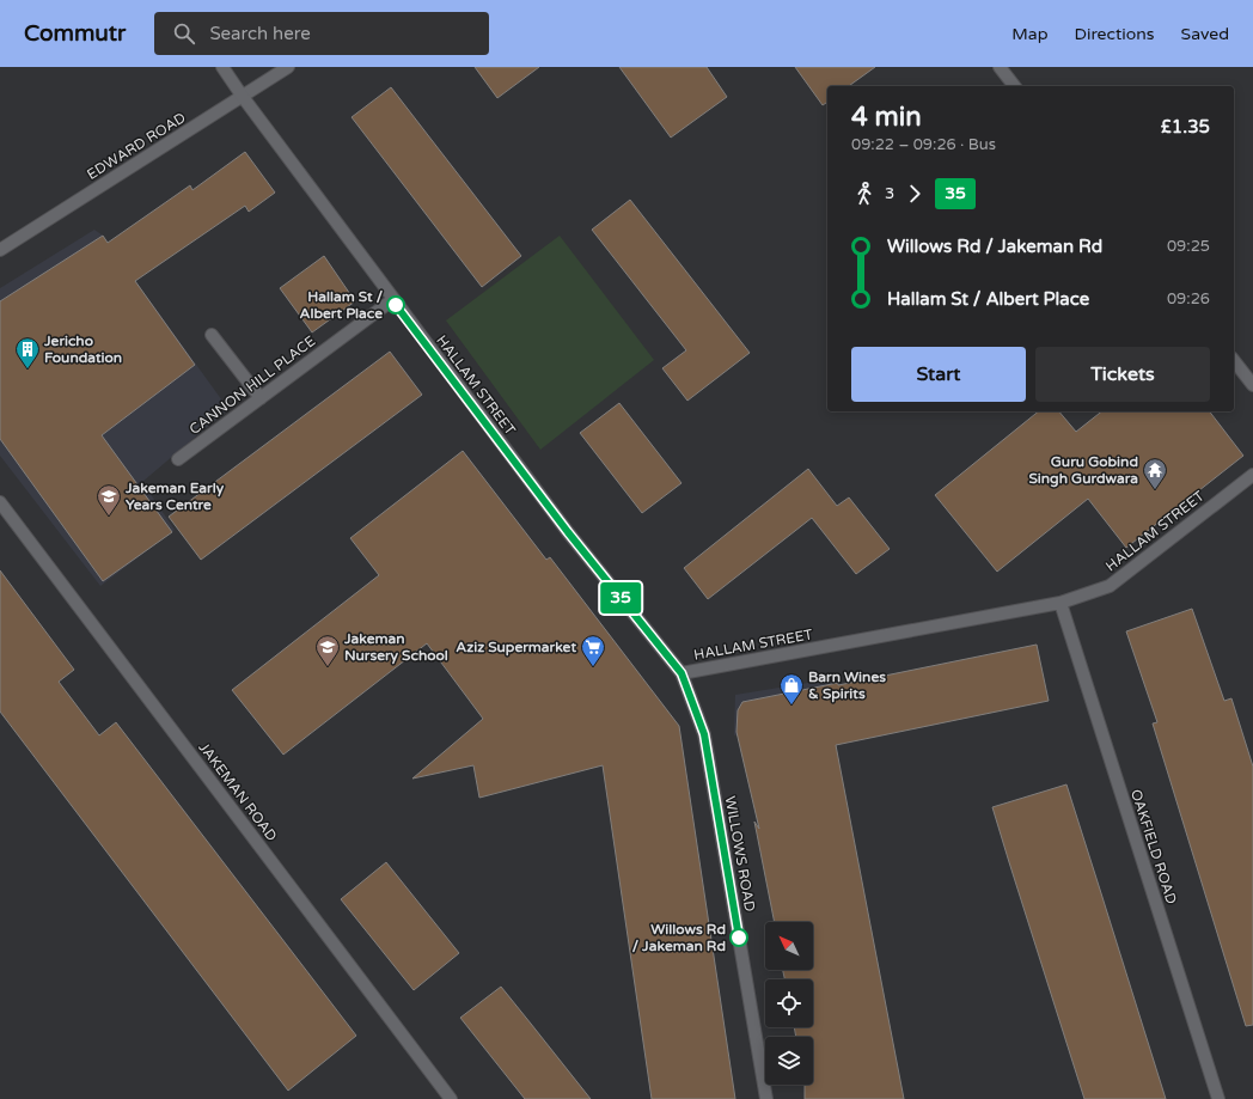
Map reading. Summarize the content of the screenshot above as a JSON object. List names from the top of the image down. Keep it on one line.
{"streets":{"street":["EDWARD ROAD","CANNON HILL PLACE","HALLAM STREET","JAKEMAN ROAD","OAKFIELD ROAD","WILLOWS ROAD"]},"crossings":[["EDWARD ROAD","HALLAM STREET"],["CANNON HILL PLACE","HALLAM STREET"],["HALLAM STREET","OAKFIELD ROAD"],["HALLAM STREET","WILLOWS ROAD"]],"places":{"other":["Hallam St / Albert Place","Willows Rd / Jakeman Rd"],"building":["Jericho Foundation"],"temple":["Guru Gobind Singh Gurdwara"],"school or university":["Jakeman Early Years Centre","Jakeman Nursery School"],"supermarket":["Aziz Supermarket"],"shop":["Barn Wines & Spirits"]},"lines":["bus line 35"],"north":"top left","page":{"header":"Commutr","search":"Search here","nav":["Map","Directions","Saved"],"on_map":"35","heading":["4 min","09:22 – 09:26 · Bus","£1.35"],"legs":["3","35"],"list":[{"name":"Willows Rd / Jakeman Rd","value":"09:25"},{"name":"Hallam St / Albert Place","value":"09:26"}],"buttons":["Start","Tickets"]}}
